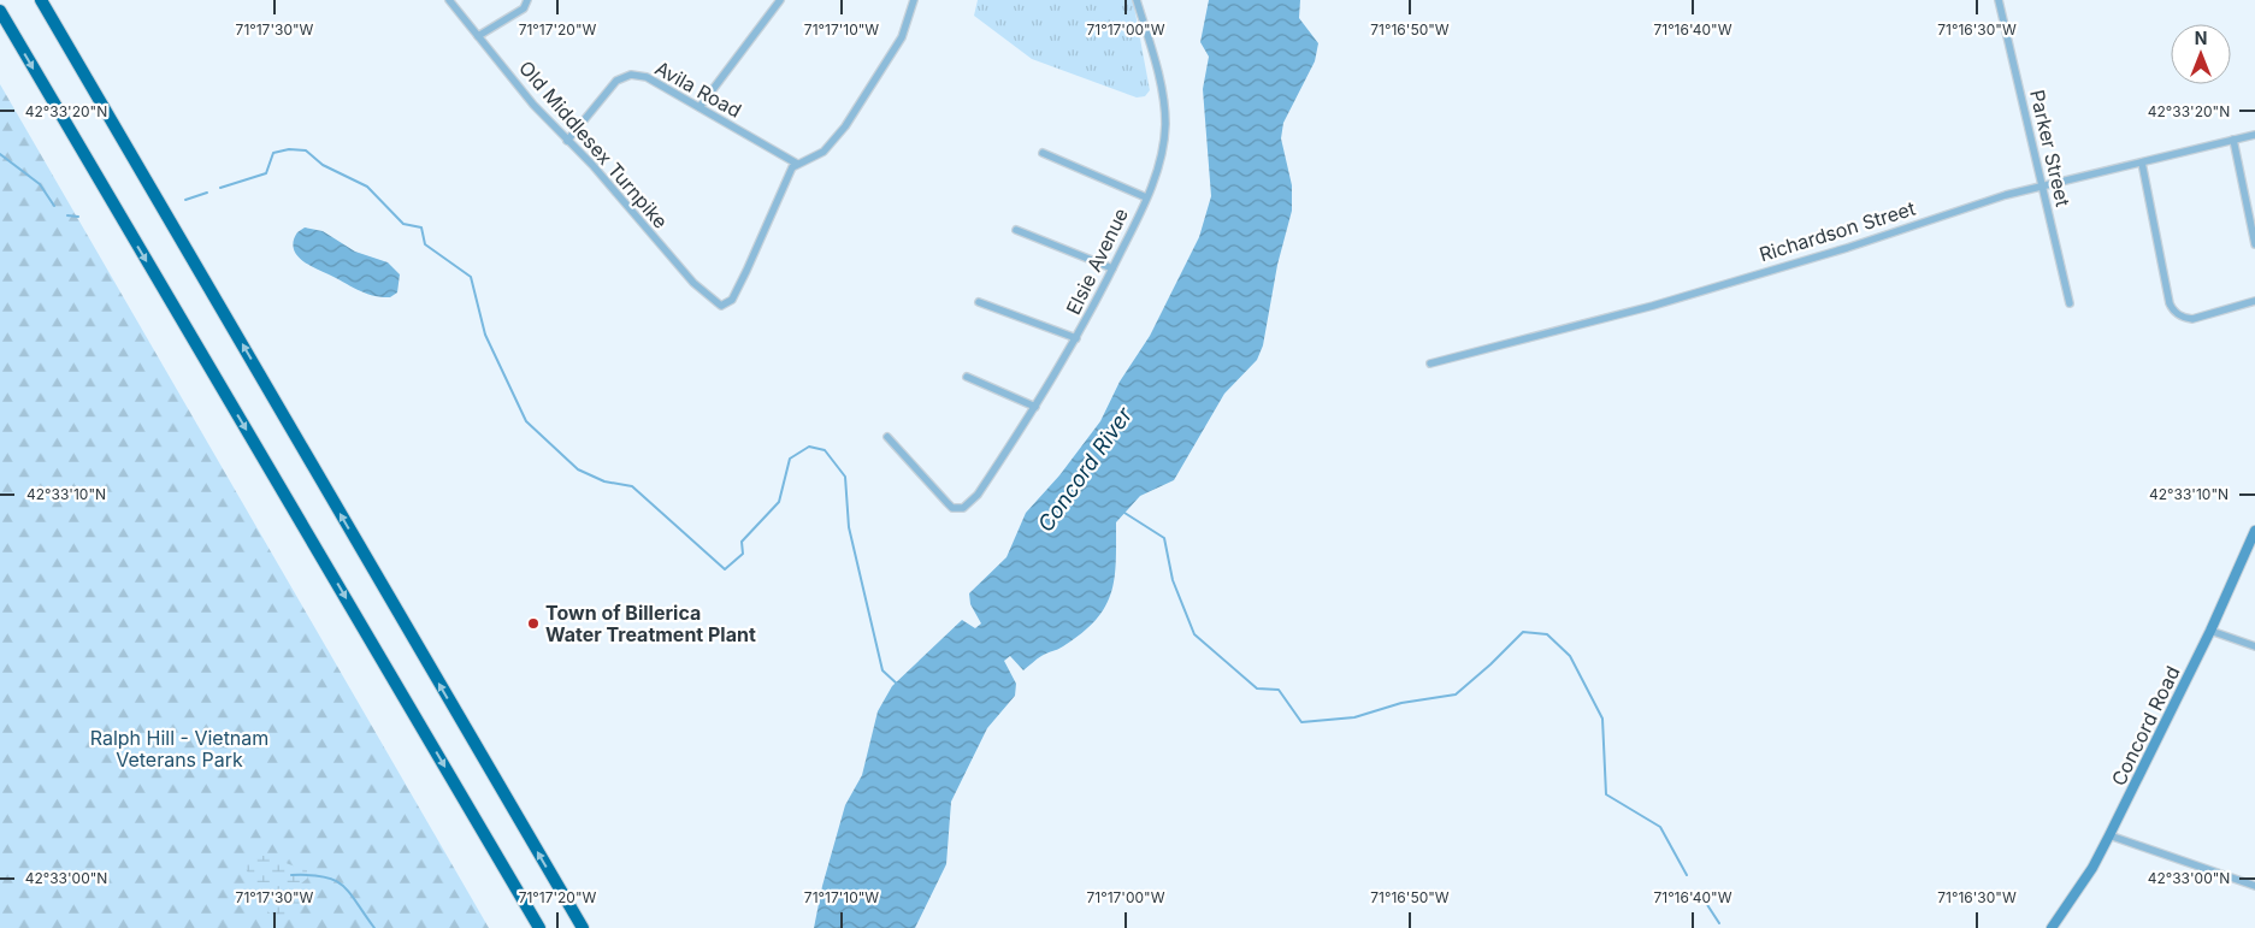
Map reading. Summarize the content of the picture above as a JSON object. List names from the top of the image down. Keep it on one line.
{"streets":{"main road":["Concord Road"],"street":["Avila Road","Old Middlesex Turnpike","Parker Street","Richardson Street","Elsie Avenue"]},"crossings":[["Avila Road","Old Middlesex Turnpike"],["Parker Street","Richardson Street"]],"water":["Concord River"],"parks":["Ralph Hill - Vietnam Veterans Park"],"places":["Town of Billerica Water Treatment Plant"],"north":"top","coordinates":["71°17'30\"W","71°17'20\"W","71°17'10\"W","71°17'00\"W","71°16'50\"W","71°16'40\"W","71°16'30\"W","42°33'20\"N","42°33'10\"N","42°33'00\"N"]}
